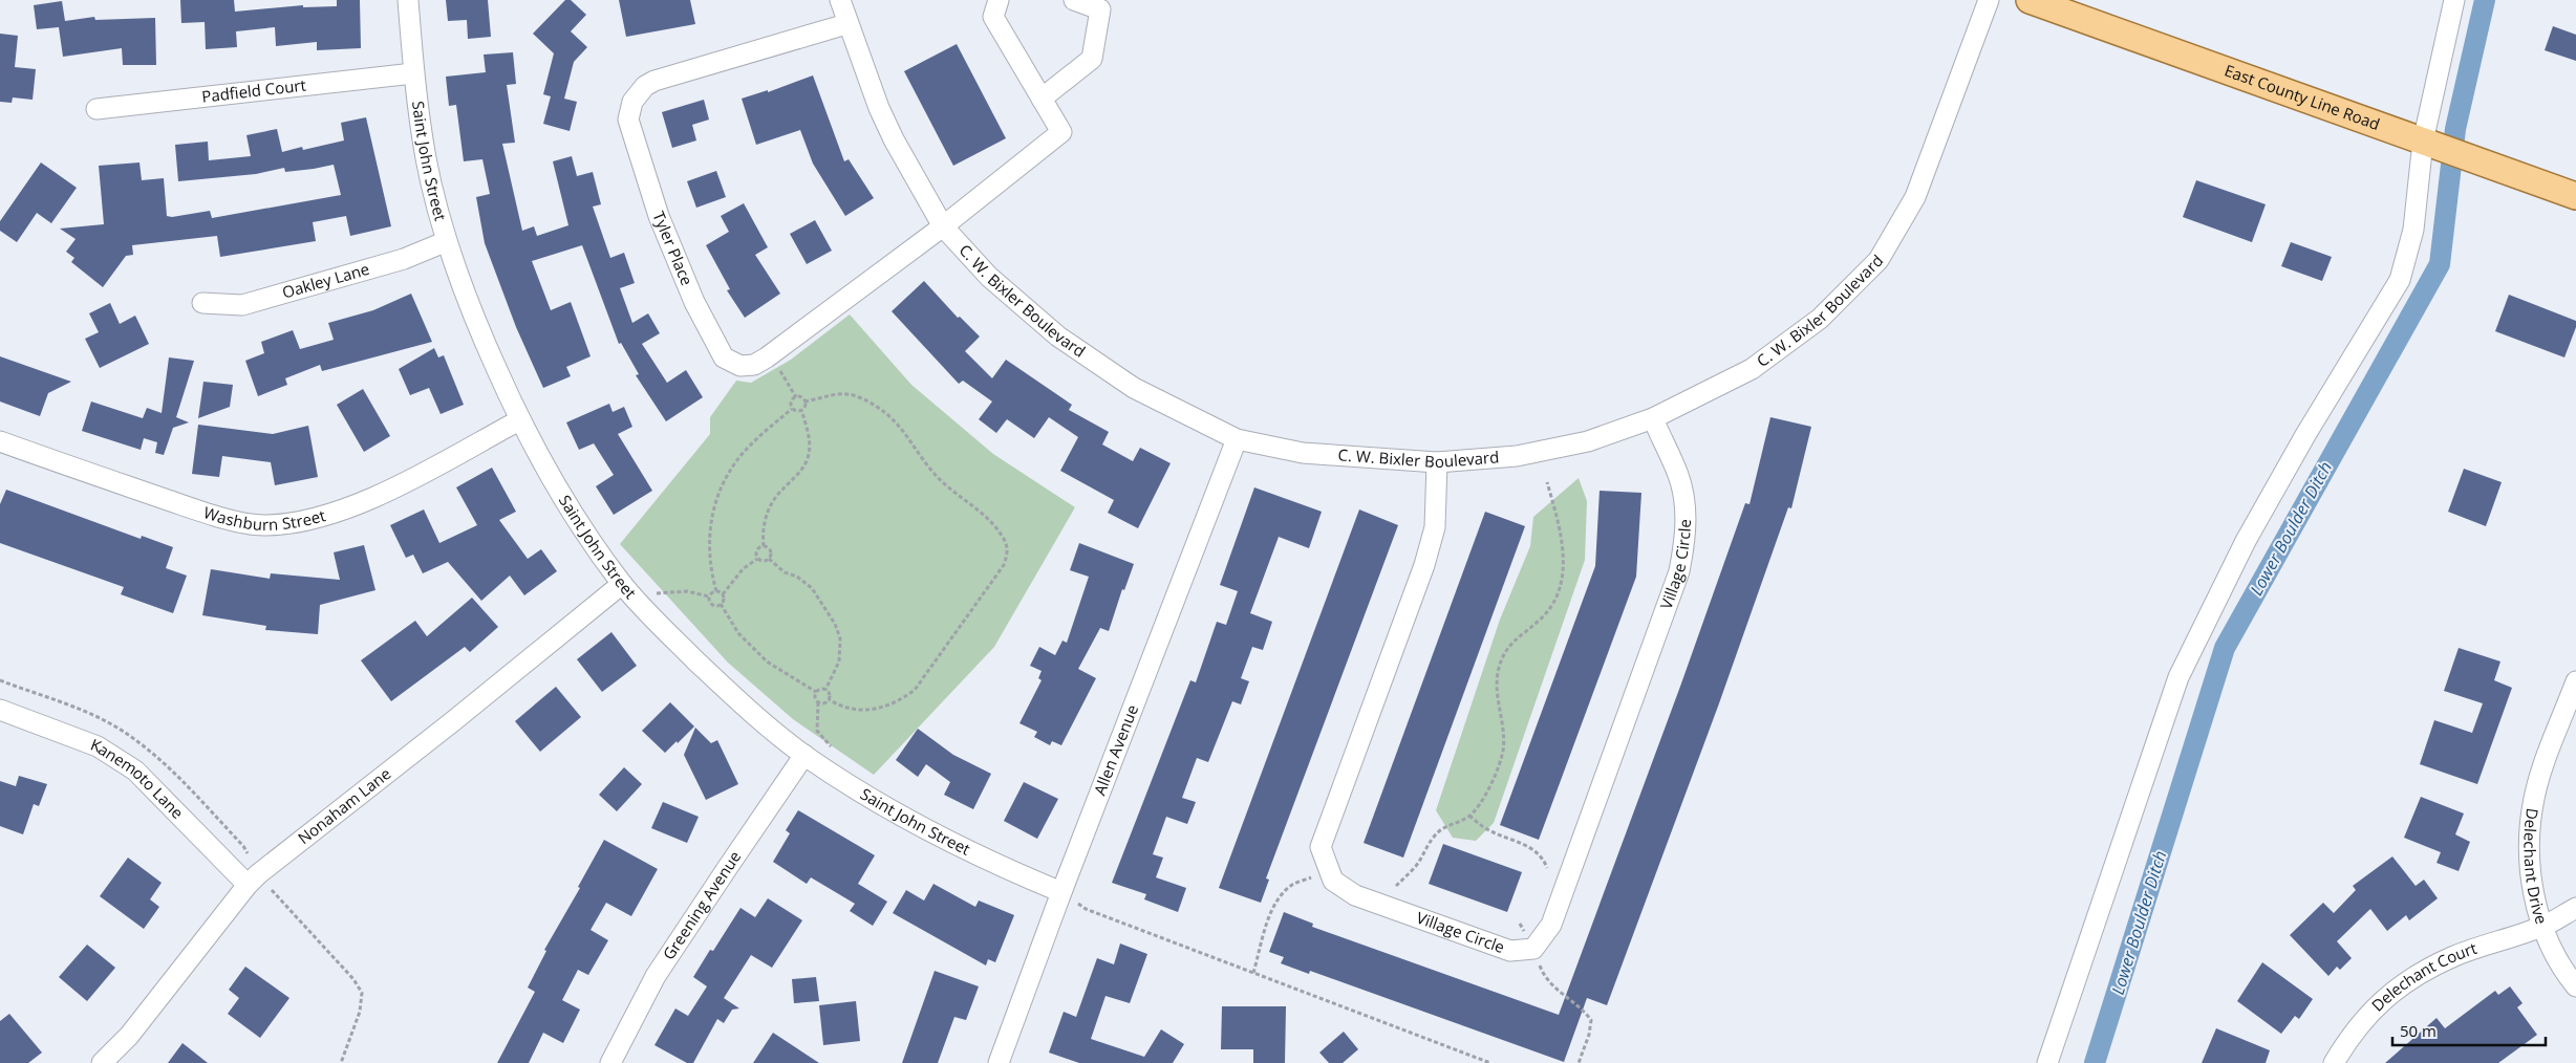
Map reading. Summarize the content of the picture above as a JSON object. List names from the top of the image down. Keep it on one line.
{"streets":{"main road":["East County Line Road"],"street":["Padfield Court","Saint John Street","Tyler Place","Oakley Lane","C. W. Bixler Boulevard","Washburn Street","Village Circle","Allen Avenue","Kanemoto Lane","Nonaham Lane","Delechant Drive","Greening Avenue","Delechant Court"]},"crossings":[["Padfield Court","Saint John Street"],["Saint John Street","Oakley Lane"],["Saint John Street","Washburn Street"],["Saint John Street","Allen Avenue"],["Saint John Street","Nonaham Lane"],["Saint John Street","Greening Avenue"],["Tyler Place","C. W. Bixler Boulevard"],["C. W. Bixler Boulevard","Village Circle"],["C. W. Bixler Boulevard","Allen Avenue"],["Kanemoto Lane","Nonaham Lane"],["Delechant Drive","Delechant Court"]],"water":["Lower Boulder Ditch"],"scale_bar":"50 m"}
